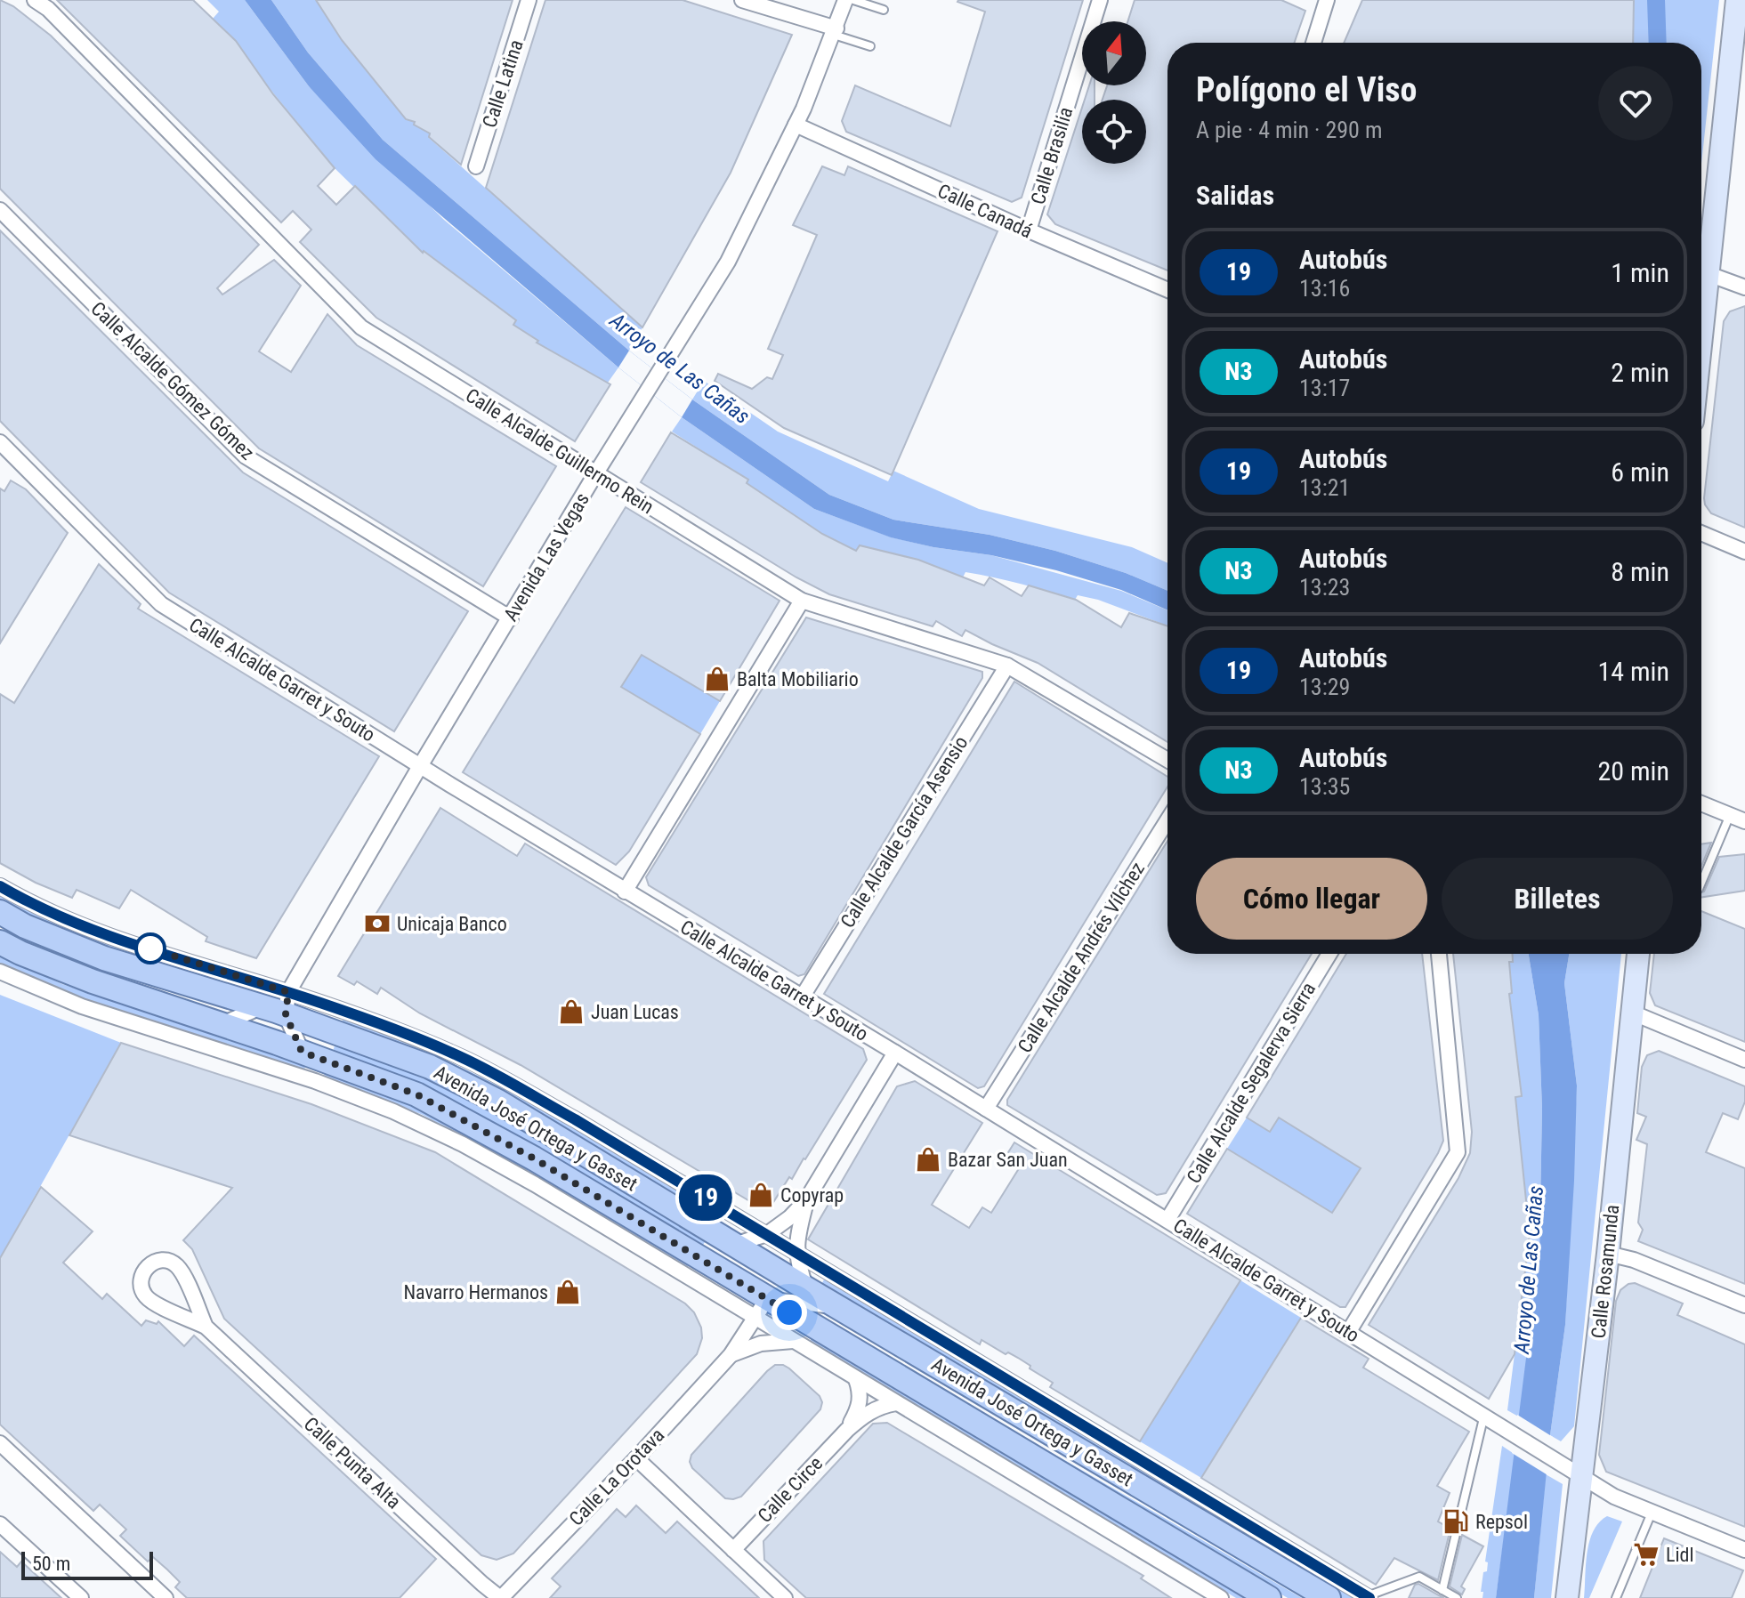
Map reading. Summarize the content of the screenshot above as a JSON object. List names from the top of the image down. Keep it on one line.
{"streets":{"main road":["Avenida José Ortega y Gasset","Calle Rosamunda"],"street":["Calle Latina","Calle Brasilia","Calle Canadá","Calle Alcalde Gómez Gómez","Calle Alcalde Guillermo Rein","Avenida Las Vegas","Calle Alcalde Garret y Souto","Calle Alcalde García Asensio","Calle Alcalde Andrés Vílchez","Calle Alcalde Segalerva Sierra","Calle Punta Alta","Calle La Orotava","Calle Circe"]},"crossings":[["Calle Brasilia","Calle Canadá"],["Calle Canadá","Avenida Las Vegas"],["Calle Alcalde Gómez Gómez","Avenida Las Vegas"],["Calle Alcalde Guillermo Rein","Avenida Las Vegas"],["Calle Alcalde Guillermo Rein","Calle Alcalde García Asensio"],["Avenida Las Vegas","Calle Alcalde Garret y Souto"],["Avenida Las Vegas","Avenida José Ortega y Gasset"],["Calle Alcalde Garret y Souto","Calle Alcalde García Asensio"],["Calle Alcalde Garret y Souto","Calle Alcalde Andrés Vílchez"],["Calle Alcalde Garret y Souto","Calle Alcalde Segalerva Sierra"],["Calle Alcalde Garret y Souto","Calle Rosamunda"],["Avenida José Ortega y Gasset","Calle La Orotava"],["Avenida José Ortega y Gasset","Calle Circe"],["Calle Punta Alta","Calle La Orotava"]],"water":["Arroyo de Las Cañas"],"places":{"shop":["Balta Mobiliario","Juan Lucas","Bazar San Juan","Copyrap","Navarro Hermanos"],"bank":["Unicaja Banco"],"fuel station":["Repsol"],"supermarket":["Lidl"]},"lines":["bus line 19"],"scale_bar":"50 m","north":"top","page":{"on_map":"19","heading":[["Polígono el Viso","A pie · 4 min · 290 m"],"Salidas"],"list":[{"mark":"19","name":"Autobús","note":"13:16","value":"1 min"},{"mark":"N3","name":"Autobús","note":"13:17","value":"2 min"},{"mark":"19","name":"Autobús","note":"13:21","value":"6 min"},{"mark":"N3","name":"Autobús","note":"13:23","value":"8 min"},{"mark":"19","name":"Autobús","note":"13:29","value":"14 min"},{"mark":"N3","name":"Autobús","note":"13:35","value":"20 min"}],"buttons":["Cómo llegar","Billetes"],"scale":"50 m"}}
